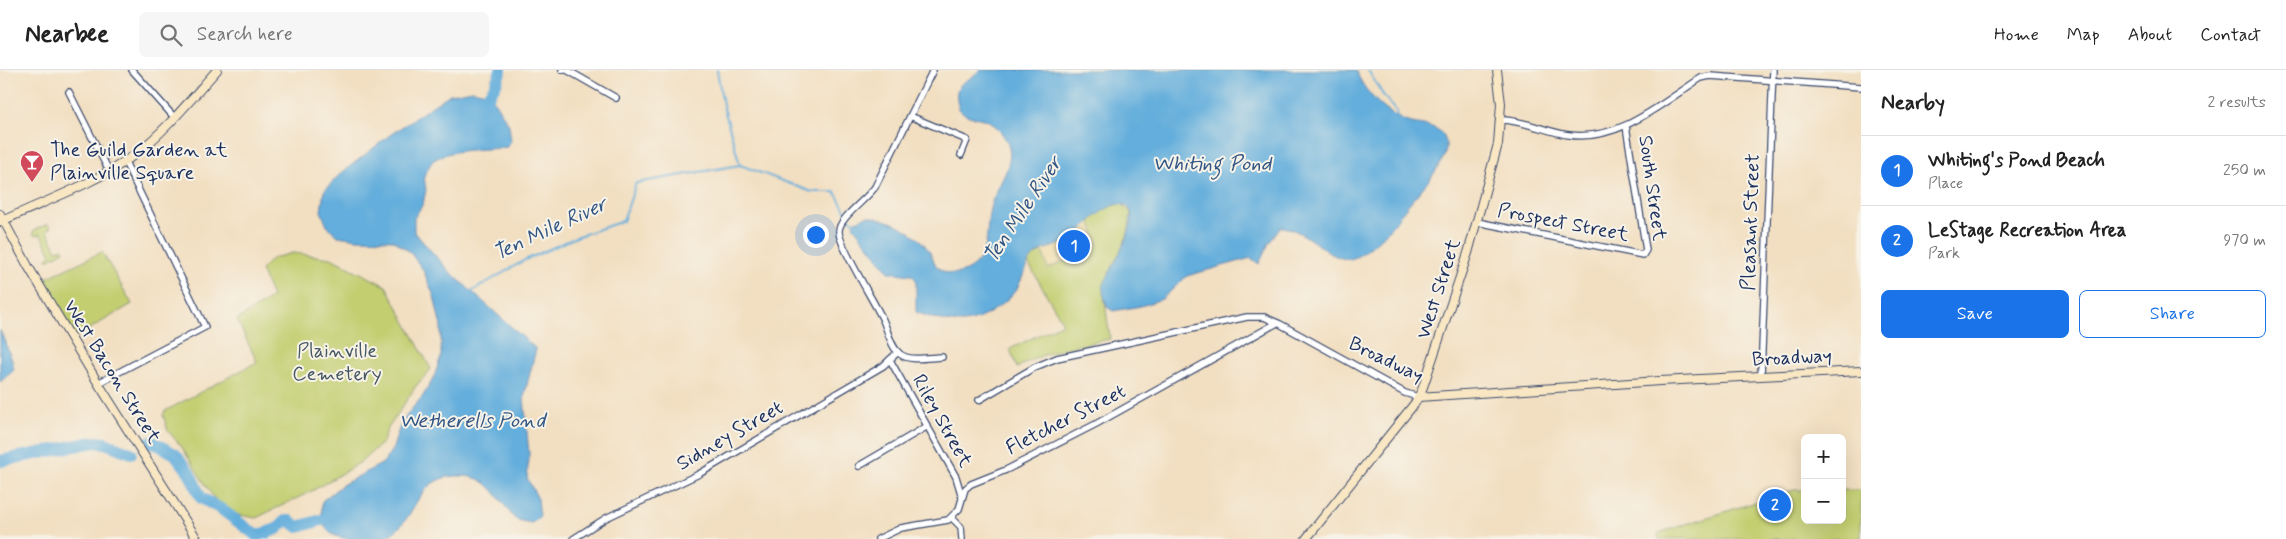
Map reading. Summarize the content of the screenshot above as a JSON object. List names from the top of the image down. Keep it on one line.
{"streets":{"street":["South Street","Pleasant Street","Prospect Street","West Street","Broadway","West Bacon Street","Fletcher Street","Riley Street","Sidney Street"]},"crossings":[["South Street","Prospect Street"],["Pleasant Street","Broadway"],["Prospect Street","West Street"],["West Street","Broadway"],["Broadway","Fletcher Street"],["Fletcher Street","Riley Street"],["Riley Street","Sidney Street"]],"water":["Whiting Pond","Ten Mile River","Wetherells Pond"],"parks":["Plainville Cemetery"],"places":{"bar":["The Guild Garden at Plainville Square"]},"page":{"header":"Nearbee","search":"Search here","nav":["Home","Map","About","Contact"],"heading":["Nearby","2 results"],"list":[{"mark":"1","name":"Whiting's Pond Beach","note":"Place","value":"250 m"},{"mark":"2","name":"LeStage Recreation Area","note":"Park","value":"970 m"}],"pins":["1","2"],"buttons":["Save","Share"],"map_buttons":["+","−"]}}
